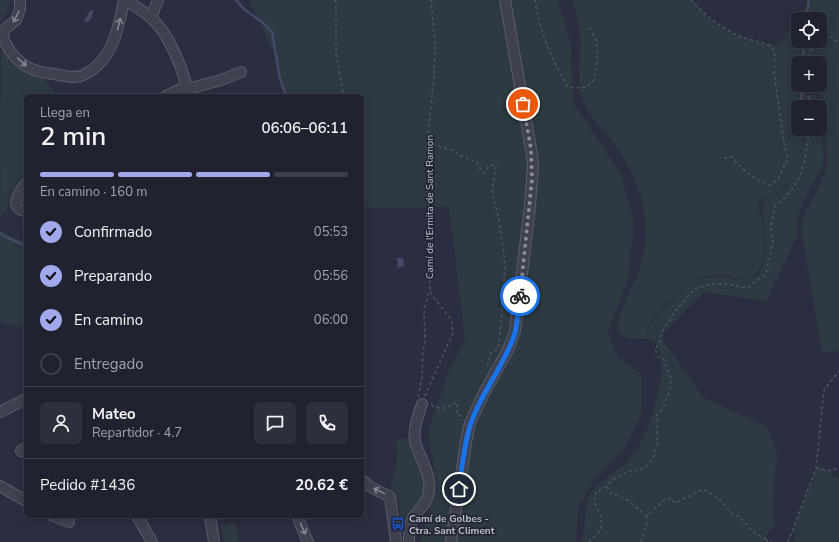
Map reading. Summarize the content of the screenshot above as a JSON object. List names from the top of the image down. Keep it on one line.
{"streets":{"path":["Camí de l'Ermita de Sant Ramon"]},"places":{"bus stop":["Camí de Golbes - Ctra. Sant Climent"]},"page":{"map_buttons":["+","−"],"heading":["2 min","Llega en","06:06–06:11"],"panel":["Mateo","Repartidor · 4.7","Pedido #1436","20.62 €"],"bar":"En camino · 160 m","list":[["Confirmado","05:53"],["Preparando","05:56"],["En camino","06:00"],"Entregado"]}}
